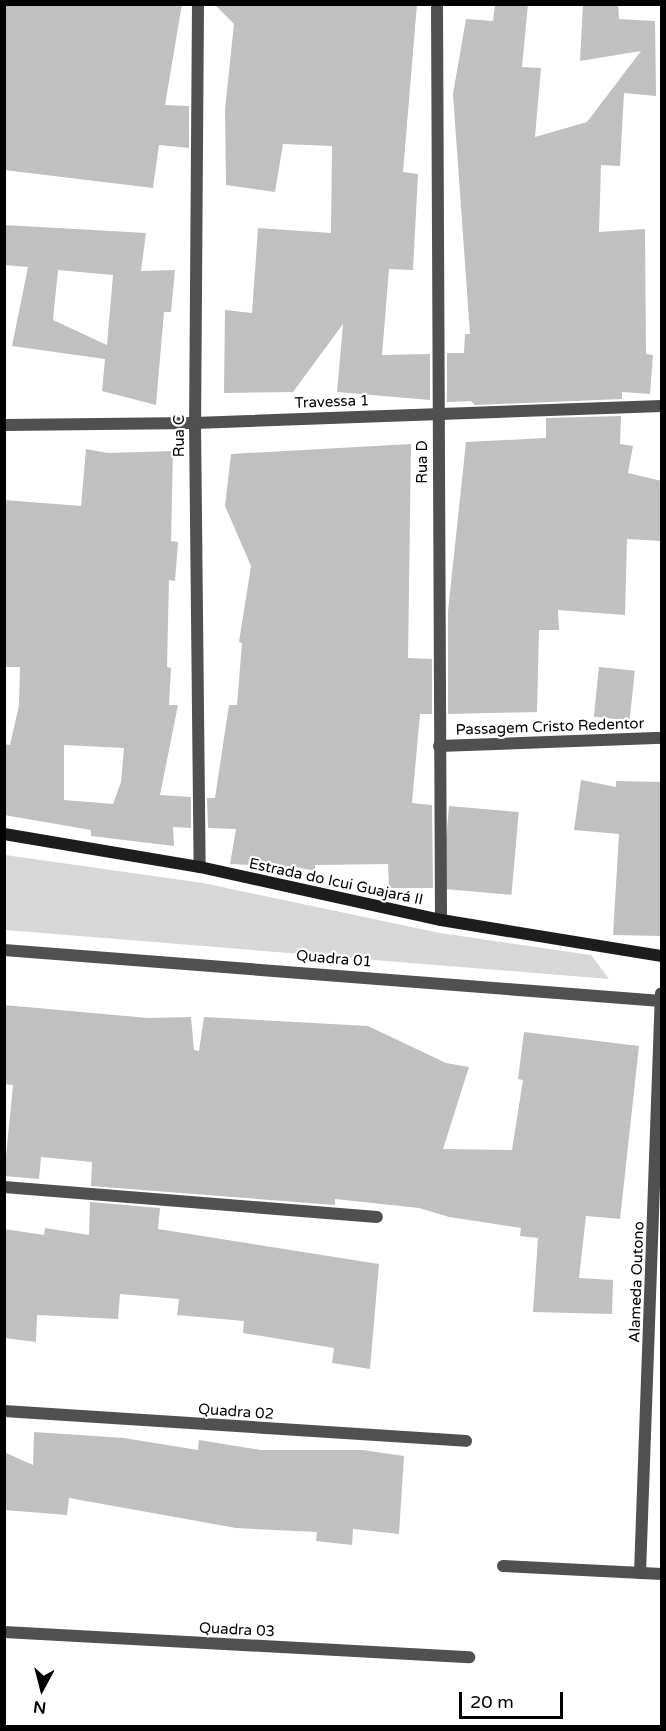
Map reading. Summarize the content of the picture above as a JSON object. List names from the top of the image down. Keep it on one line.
{"streets":{"main road":["Estrada do Icui Guajará II"],"street":["Travessa 1","Rua C","Rua D","Passagem Cristo Redentor","Quadra 01","Alameda Outono","Quadra 02","Quadra 03"]},"crossings":[["Travessa 1","Rua C"],["Travessa 1","Rua D"],["Rua C","Estrada do Icui Guajará II"],["Rua D","Passagem Cristo Redentor"],["Rua D","Estrada do Icui Guajará II"],["Quadra 01","Alameda Outono"]],"scale_bar":"20 m","north":"bottom"}
